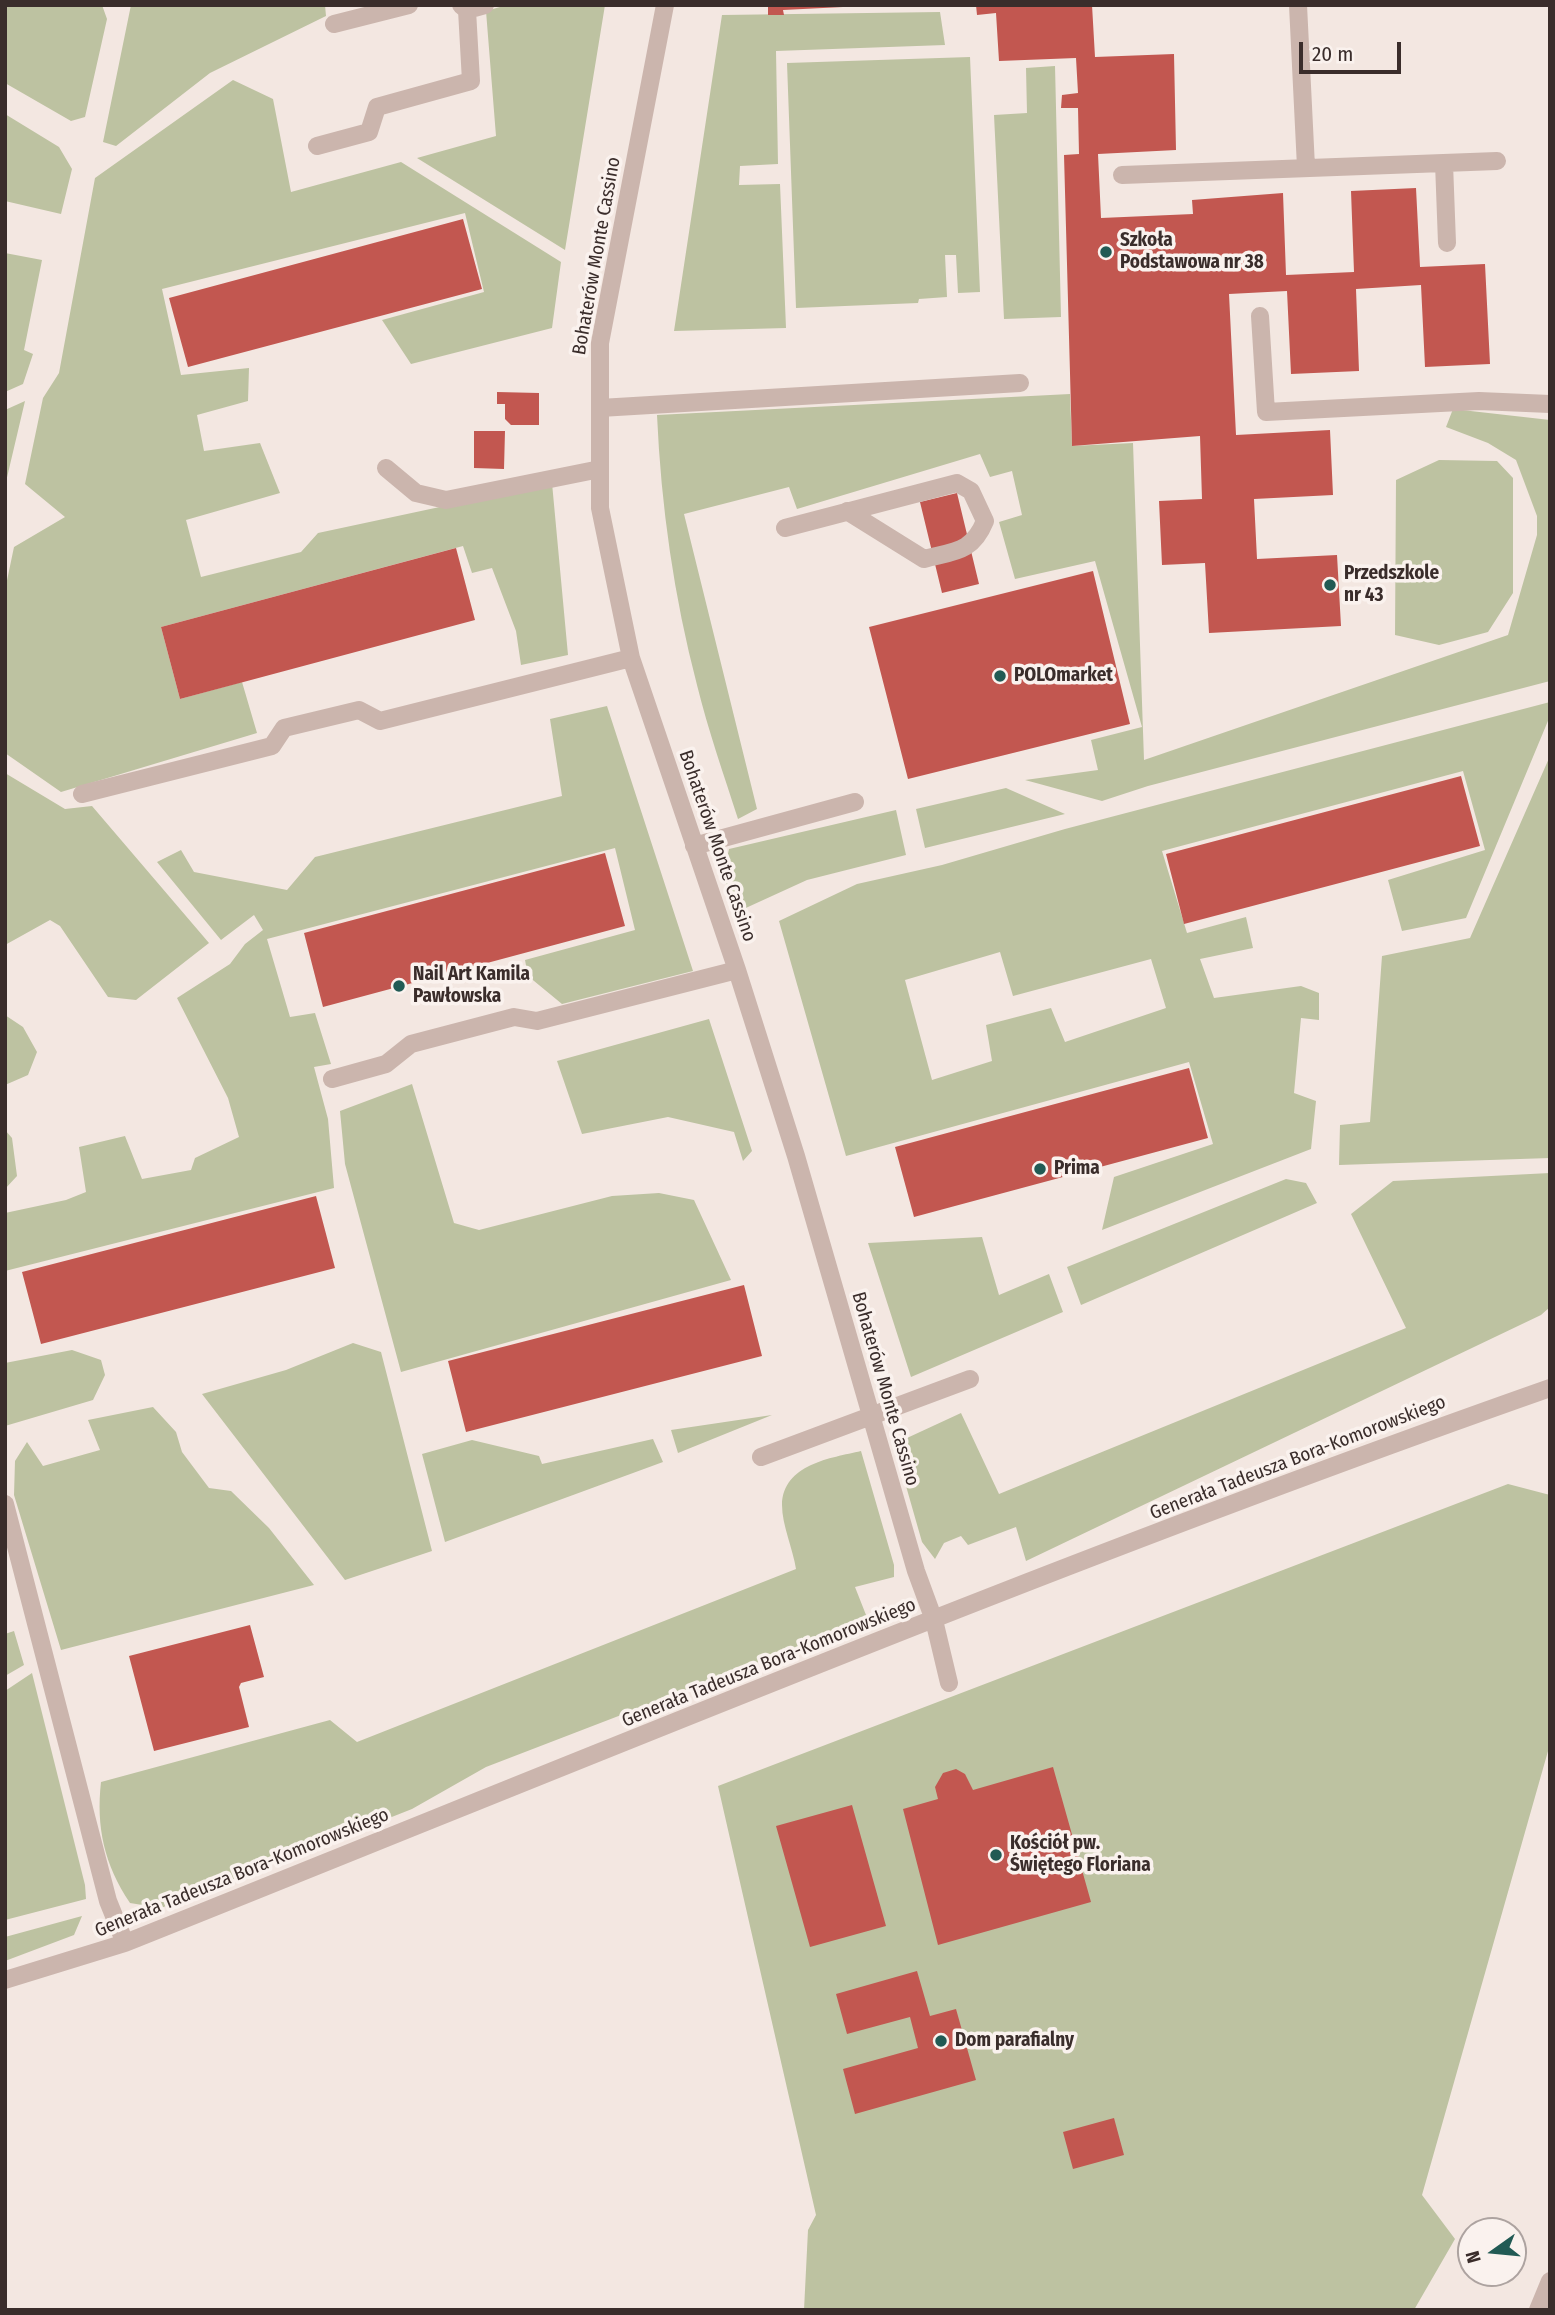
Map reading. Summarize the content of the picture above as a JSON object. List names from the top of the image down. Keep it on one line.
{"streets":{"street":["Bohaterów Monte Cassino","Generała Tadeusza Bora-Komorowskiego"]},"crossings":[["Bohaterów Monte Cassino","Generała Tadeusza Bora-Komorowskiego"]],"places":["Szkoła Podstawowa nr 38","Przedszkole nr 43","POLOmarket","Nail Art Kamila Pawłowska","Prima","Kościół pw. Świętego Floriana","Dom parafialny"],"scale_bar":"20 m","north":"left"}
